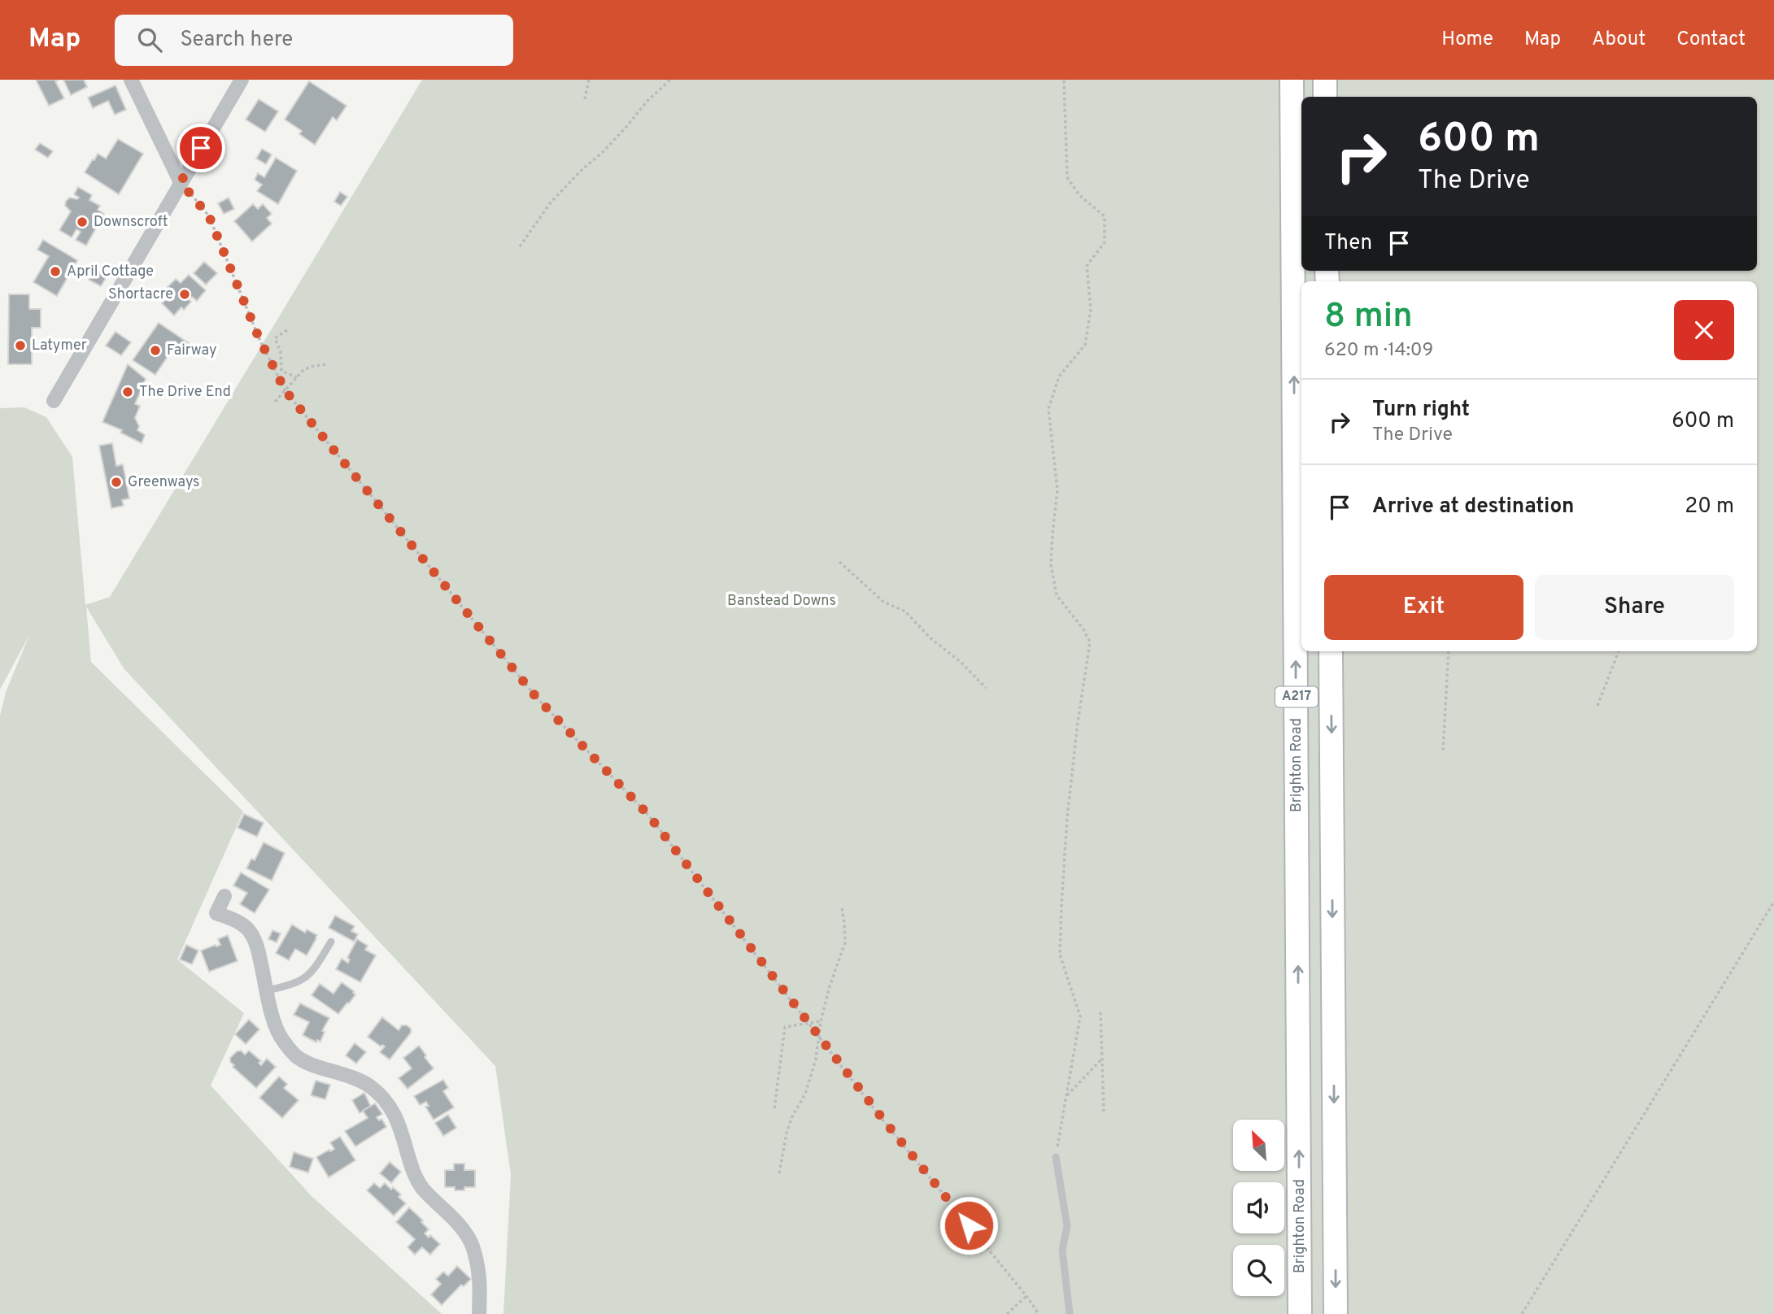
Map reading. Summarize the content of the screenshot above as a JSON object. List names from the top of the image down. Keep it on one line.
{"streets":{"highway":["A217","Brighton Road"]},"parks":["Banstead Downs"],"places":["Downscroft","April Cottage","Shortacre","Latymer","Fairway","The Drive End","Greenways"],"north":"top left","page":{"header":"Map","search":"Search here","nav":["Home","Map","About","Contact"],"turn":["600 m","The Drive"],"then":"Then","heading":["8 min","620 m · 14:09"],"list":[{"name":"Turn right","note":"The Drive","value":"600 m"},{"name":"Arrive at destination","value":"20 m"}],"buttons":["Exit","Share"]}}
